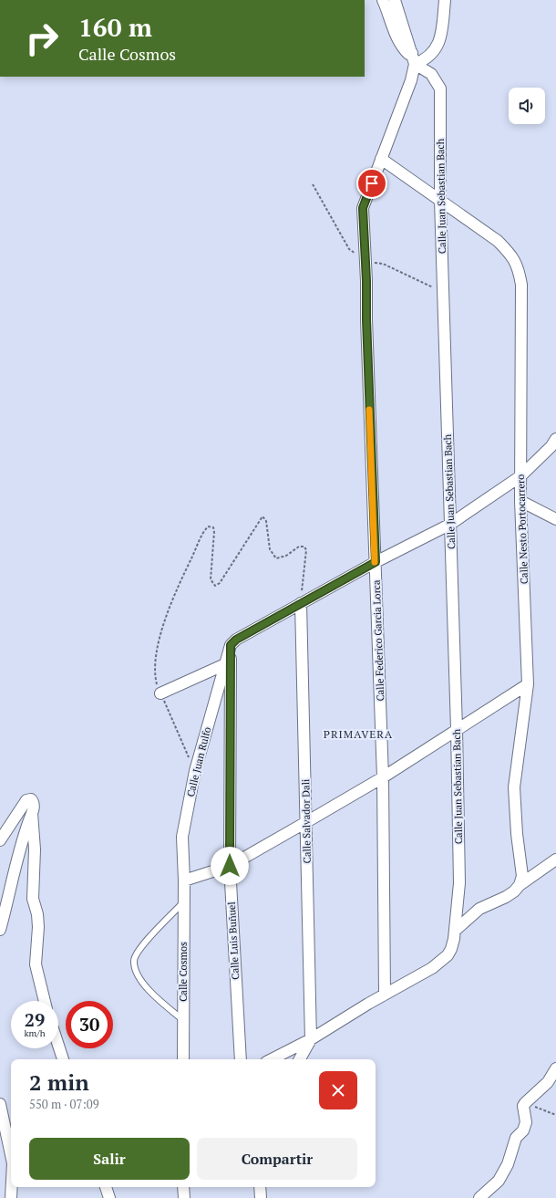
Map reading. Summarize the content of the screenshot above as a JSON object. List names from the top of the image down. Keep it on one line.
{"streets":{"street":["Calle Juan Sebastian Bach","Calle Nesto Portocarrero","Calle Federico Garcia Lorca","Calle Juan Rulfo","Calle Salvador Dali","Calle Luis Buñuel","Calle Cosmos"]},"crossings":[["Calle Juan Sebastian Bach","Calle Nesto Portocarrero"],["Calle Juan Sebastian Bach","Calle Federico Garcia Lorca"],["Calle Juan Sebastian Bach","Calle Salvador Dali"],["Calle Nesto Portocarrero","Calle Federico Garcia Lorca"],["Calle Juan Rulfo","Calle Luis Buñuel"],["Calle Juan Rulfo","Calle Cosmos"]],"districts":["PRIMAVERA"],"page":{"turn":["160 m","Calle Cosmos"],"speed":"29 km/h","limit":"30","heading":["2 min","550 m · 07:09"],"buttons":["Salir","Compartir"]}}
